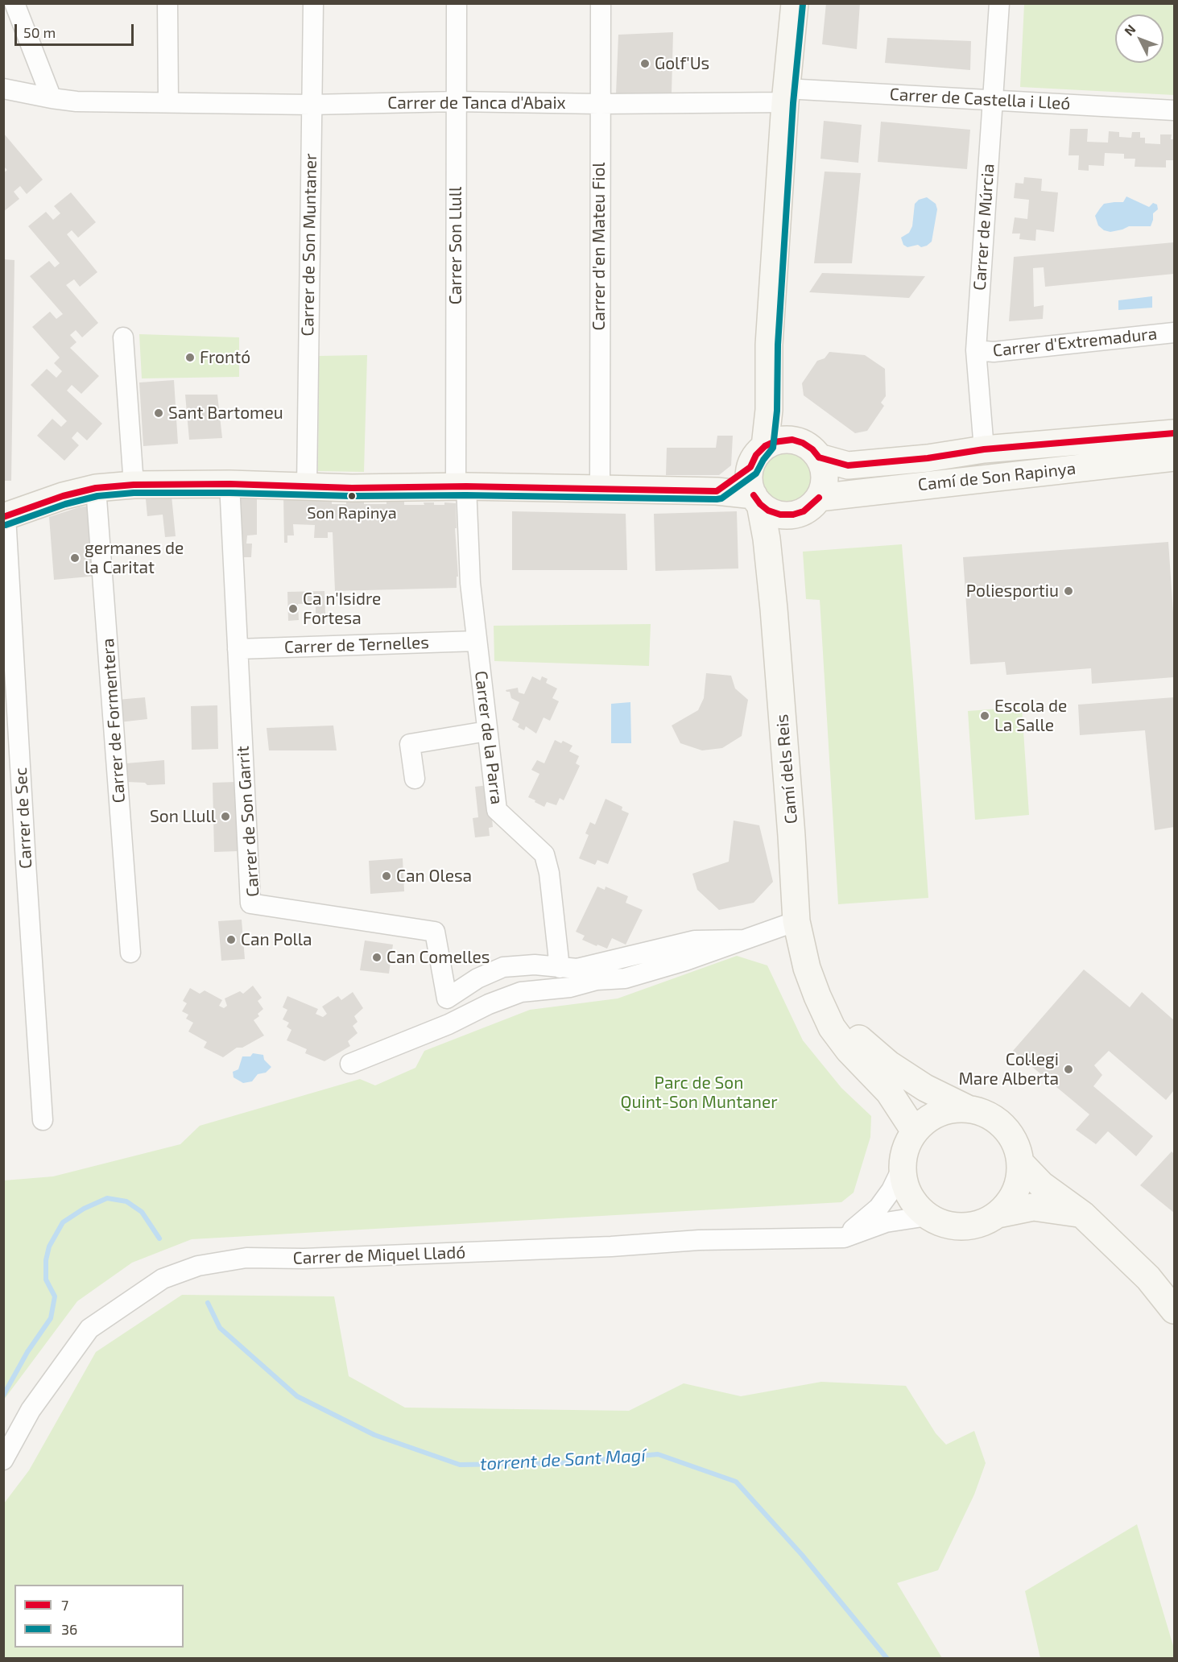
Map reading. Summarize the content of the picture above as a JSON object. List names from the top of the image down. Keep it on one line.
{"streets":{"street":["Carrer de Castella i Lleó","Carrer de Tanca d'Abaix","Carrer de Múrcia","Carrer de Son Muntaner","Carrer Son Llull","Carrer d'en Mateu Fiol","Carrer d'Extremadura","Camí de Son Rapinya","Carrer de Ternelles","Carrer de Formentera","Carrer de la Parra","Camí dels Reis","Carrer de Sec","Carrer de Son Garrit","Carrer de Miquel Lladó"]},"crossings":[["Carrer de Castella i Lleó","Carrer de Tanca d'Abaix"],["Carrer de Castella i Lleó","Carrer de Múrcia"],["Carrer de Tanca d'Abaix","Carrer de Son Muntaner"],["Carrer de Tanca d'Abaix","Carrer Son Llull"],["Carrer de Tanca d'Abaix","Carrer d'en Mateu Fiol"],["Carrer de Múrcia","Carrer d'Extremadura"],["Carrer de Múrcia","Camí de Son Rapinya"],["Carrer Son Llull","Carrer de la Parra"],["Camí de Son Rapinya","Camí dels Reis"],["Carrer de Ternelles","Carrer de la Parra"],["Carrer de Ternelles","Carrer de Son Garrit"],["Carrer de la Parra","Carrer de Son Garrit"],["Camí dels Reis","Carrer de Miquel Lladó"]],"water":["torrent de Sant Magí"],"parks":["Parc de Son Quint-Son Muntaner"],"places":["Golf'Us","Frontó","Sant Bartomeu","Son Rapinya","germanes de la Caritat","Poliesportiu","Ca n'Isidre Fortesa","Escola de La Salle","Son Llull","Can Olesa","Can Polla","Can Comelles","Col·legi Mare Alberta"],"lines":["transit line 36","transit line 7"],"legend":["7","36"],"scale_bar":"50 m","north":"top left"}
